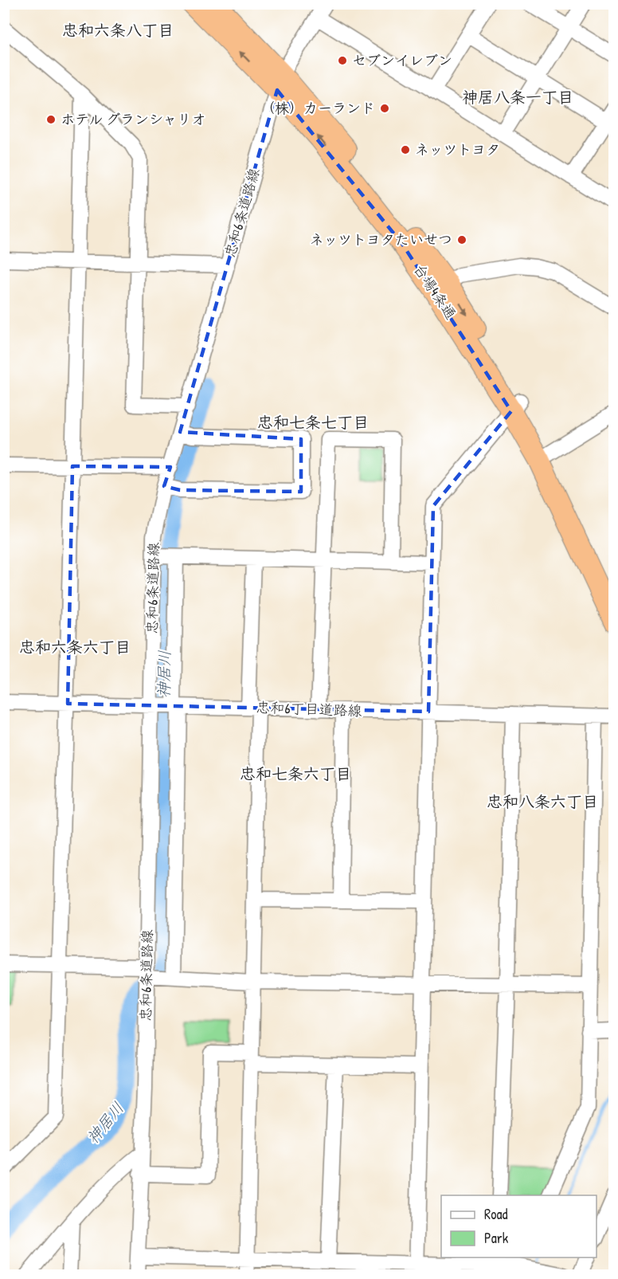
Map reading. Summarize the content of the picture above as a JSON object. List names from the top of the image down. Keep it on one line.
{"streets":{"highway":["台場4条通"],"street":["忠和6条道路線","忠和6丁目道路線"]},"crossings":[["忠和6条道路線","台場4条通"],["忠和6条道路線","忠和6丁目道路線"]],"districts":["忠和六条八丁目","神居八条一丁目","忠和七条七丁目","忠和六条六丁目","忠和七条六丁目","忠和八条六丁目"],"water":["神居川"],"places":["セブンイレブン","（株）カーランド","ホテル グランシャリオ","ネッツトヨタ","ネッツトヨタたいせつ"],"legend":["Road","Park"]}
